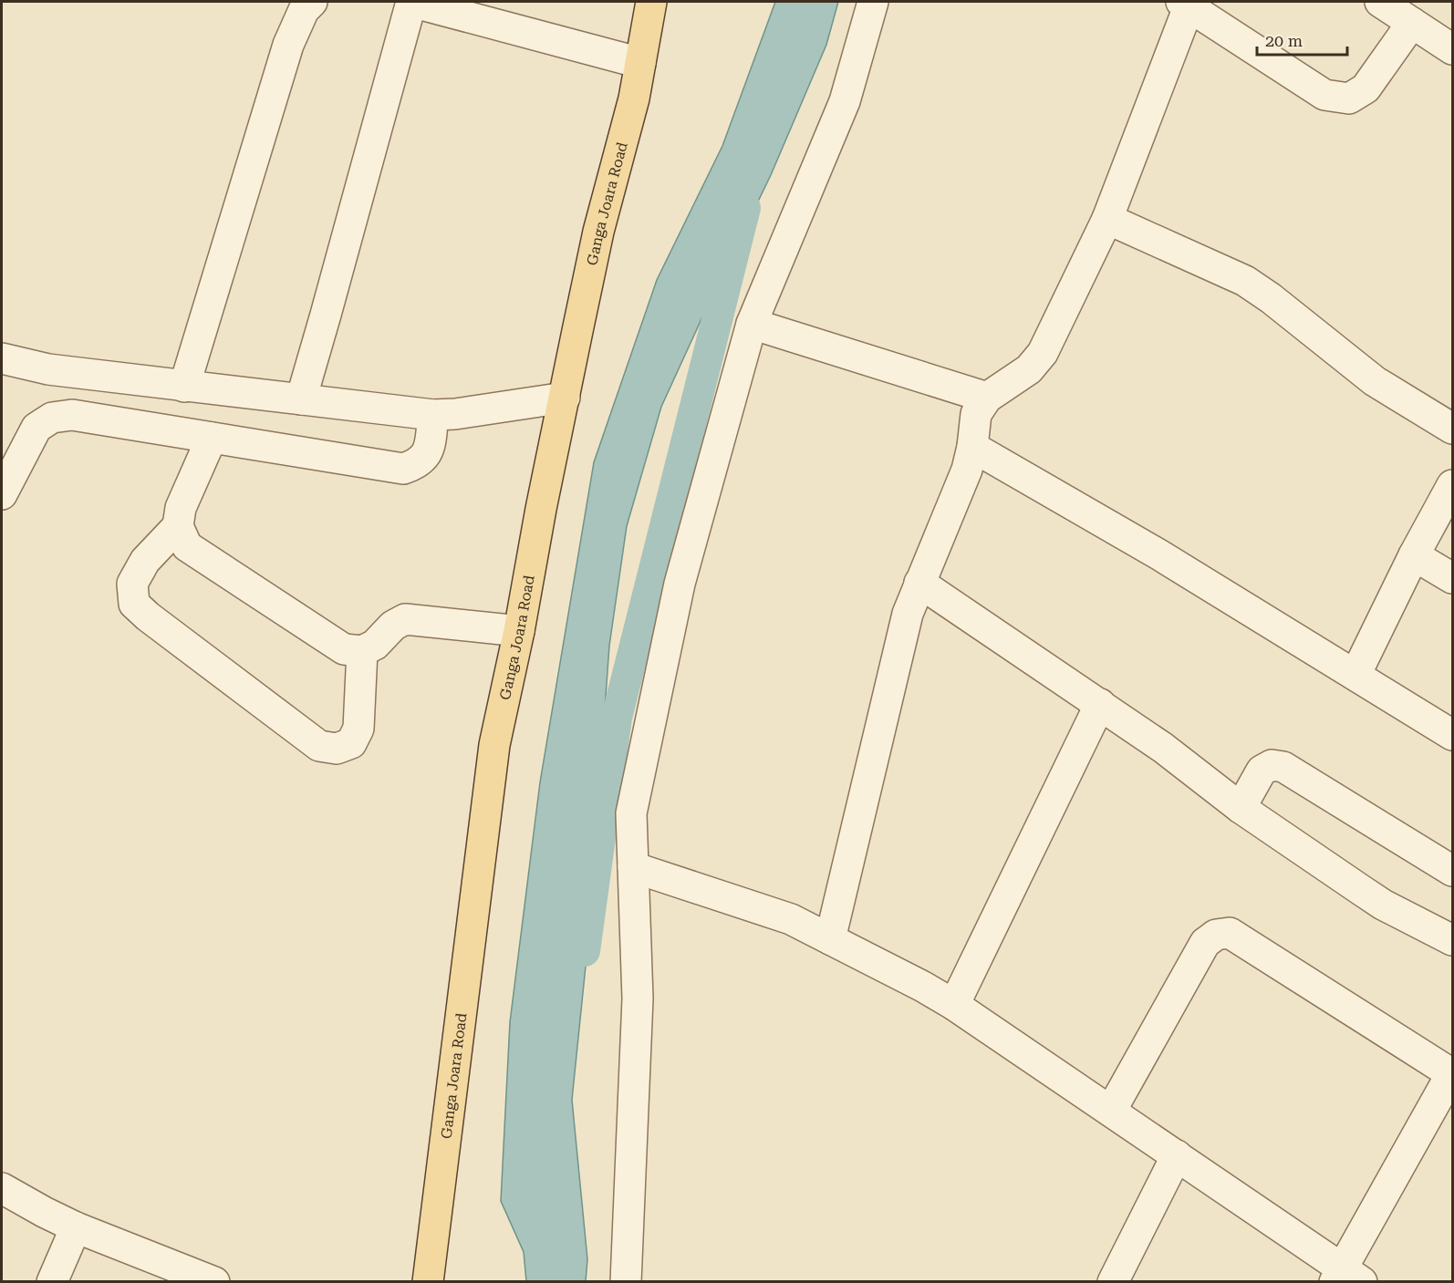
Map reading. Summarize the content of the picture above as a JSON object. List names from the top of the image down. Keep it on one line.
{"streets":{"main road":["Ganga Joara Road"]},"scale_bar":"20 m"}
